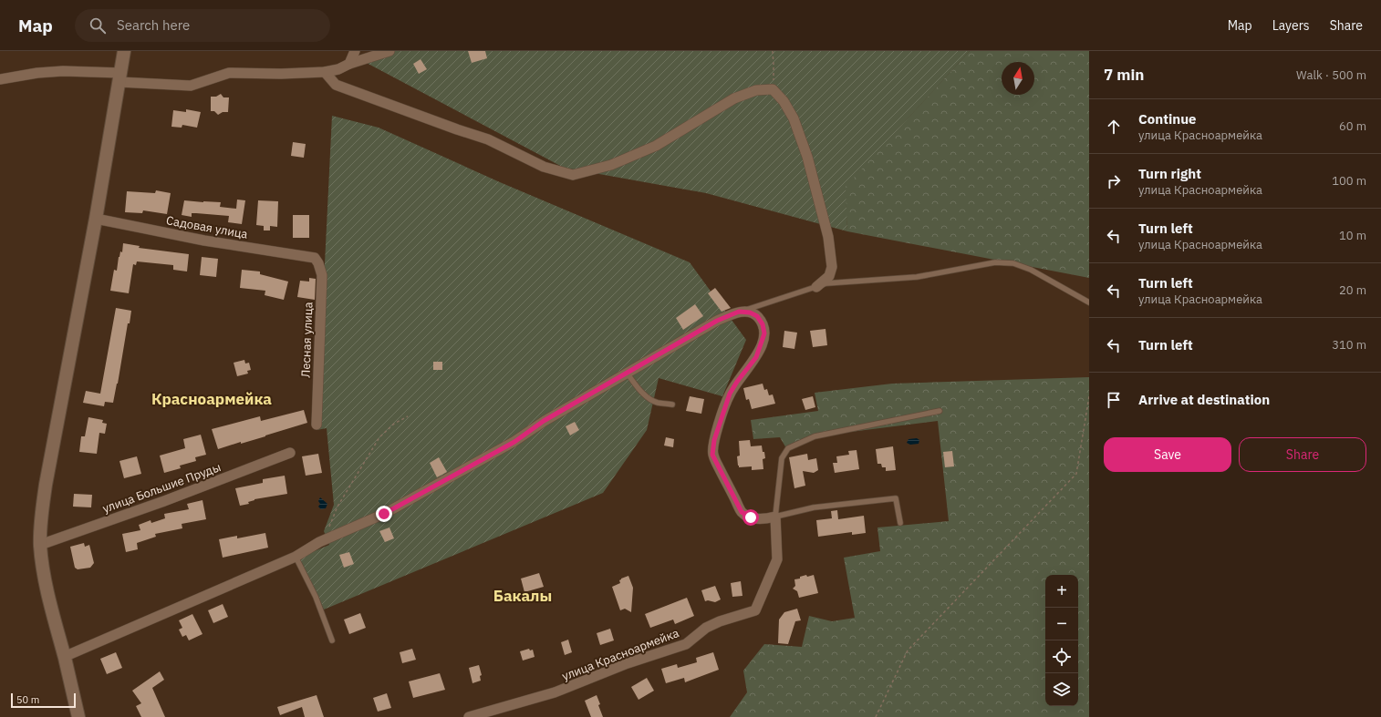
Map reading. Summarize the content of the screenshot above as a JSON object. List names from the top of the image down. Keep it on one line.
{"streets":{"street":["Садовая улица","Лесная улица","улица Большие Пруды","улица Красноармейка"]},"crossings":[["Садовая улица","Лесная улица"]],"districts":["Красноармейка","Бакалы"],"scale_bar":"50 m","north":"top","page":{"header":"Map","search":"Search here","nav":["Map","Layers","Share"],"heading":["7 min","Walk · 500 m"],"list":[["Continue","улица Красноармейка","60 m"],["Turn right","улица Красноармейка","100 m"],["Turn left","улица Красноармейка","10 m"],["Turn left","улица Красноармейка","20 m"],["Turn left","310 m"],"Arrive at destination"],"buttons":["Save","Share"],"map_buttons":["+","−"],"scale":"50 m"}}
